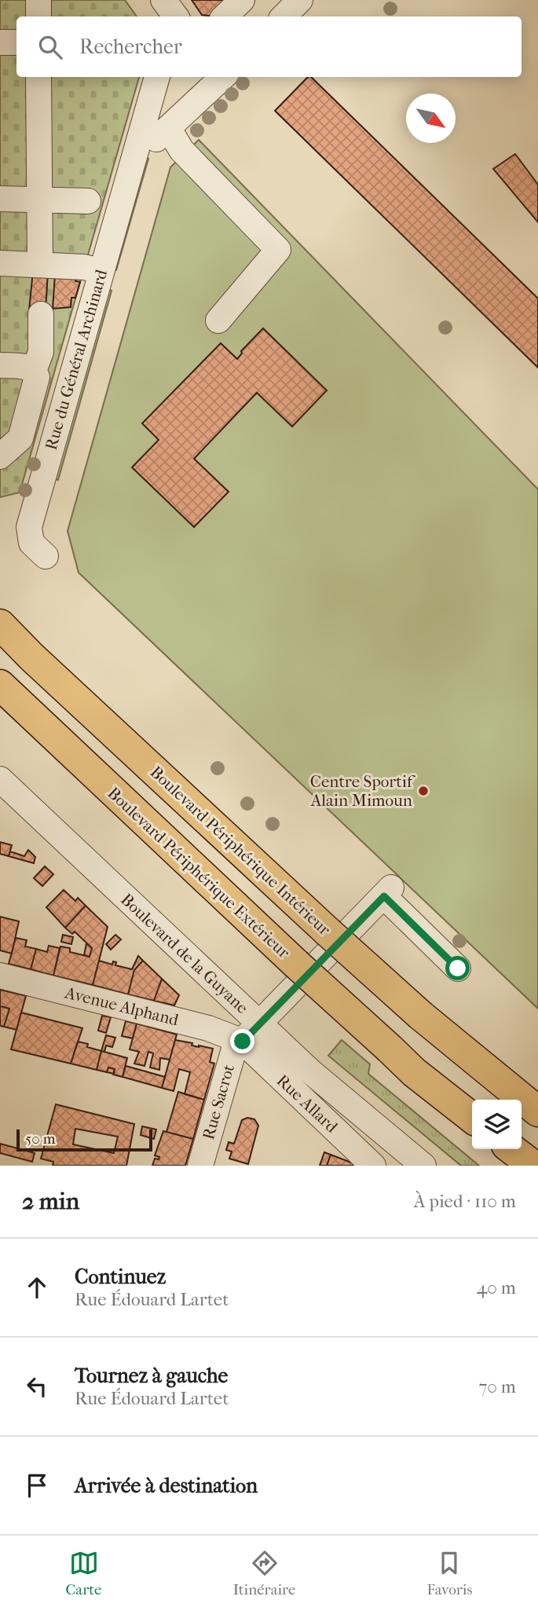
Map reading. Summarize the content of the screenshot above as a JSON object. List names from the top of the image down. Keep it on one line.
{"streets":{"highway":["Boulevard Périphérique Intérieur","Boulevard Périphérique Extérieur"],"street":["Rue du Général Archinard","Boulevard de la Guyane","Avenue Alphand","Rue Sacrot","Rue Allard"]},"crossings":[["Boulevard de la Guyane","Avenue Alphand"],["Boulevard de la Guyane","Rue Sacrot"],["Boulevard de la Guyane","Rue Allard"],["Avenue Alphand","Rue Sacrot"],["Avenue Alphand","Rue Allard"],["Rue Sacrot","Rue Allard"]],"places":["Centre Sportif Alain Mimoun"],"scale_bar":"50 m","north":"bottom right","page":{"search":"Rechercher","scale":"50 m","heading":["2 min","À pied · 110 m"],"list":[["Continuez","Rue Édouard Lartet","40 m"],["Tournez à gauche","Rue Édouard Lartet","70 m"],"Arrivée à destination"],"nav":["Carte","Itinéraire","Favoris"]}}
